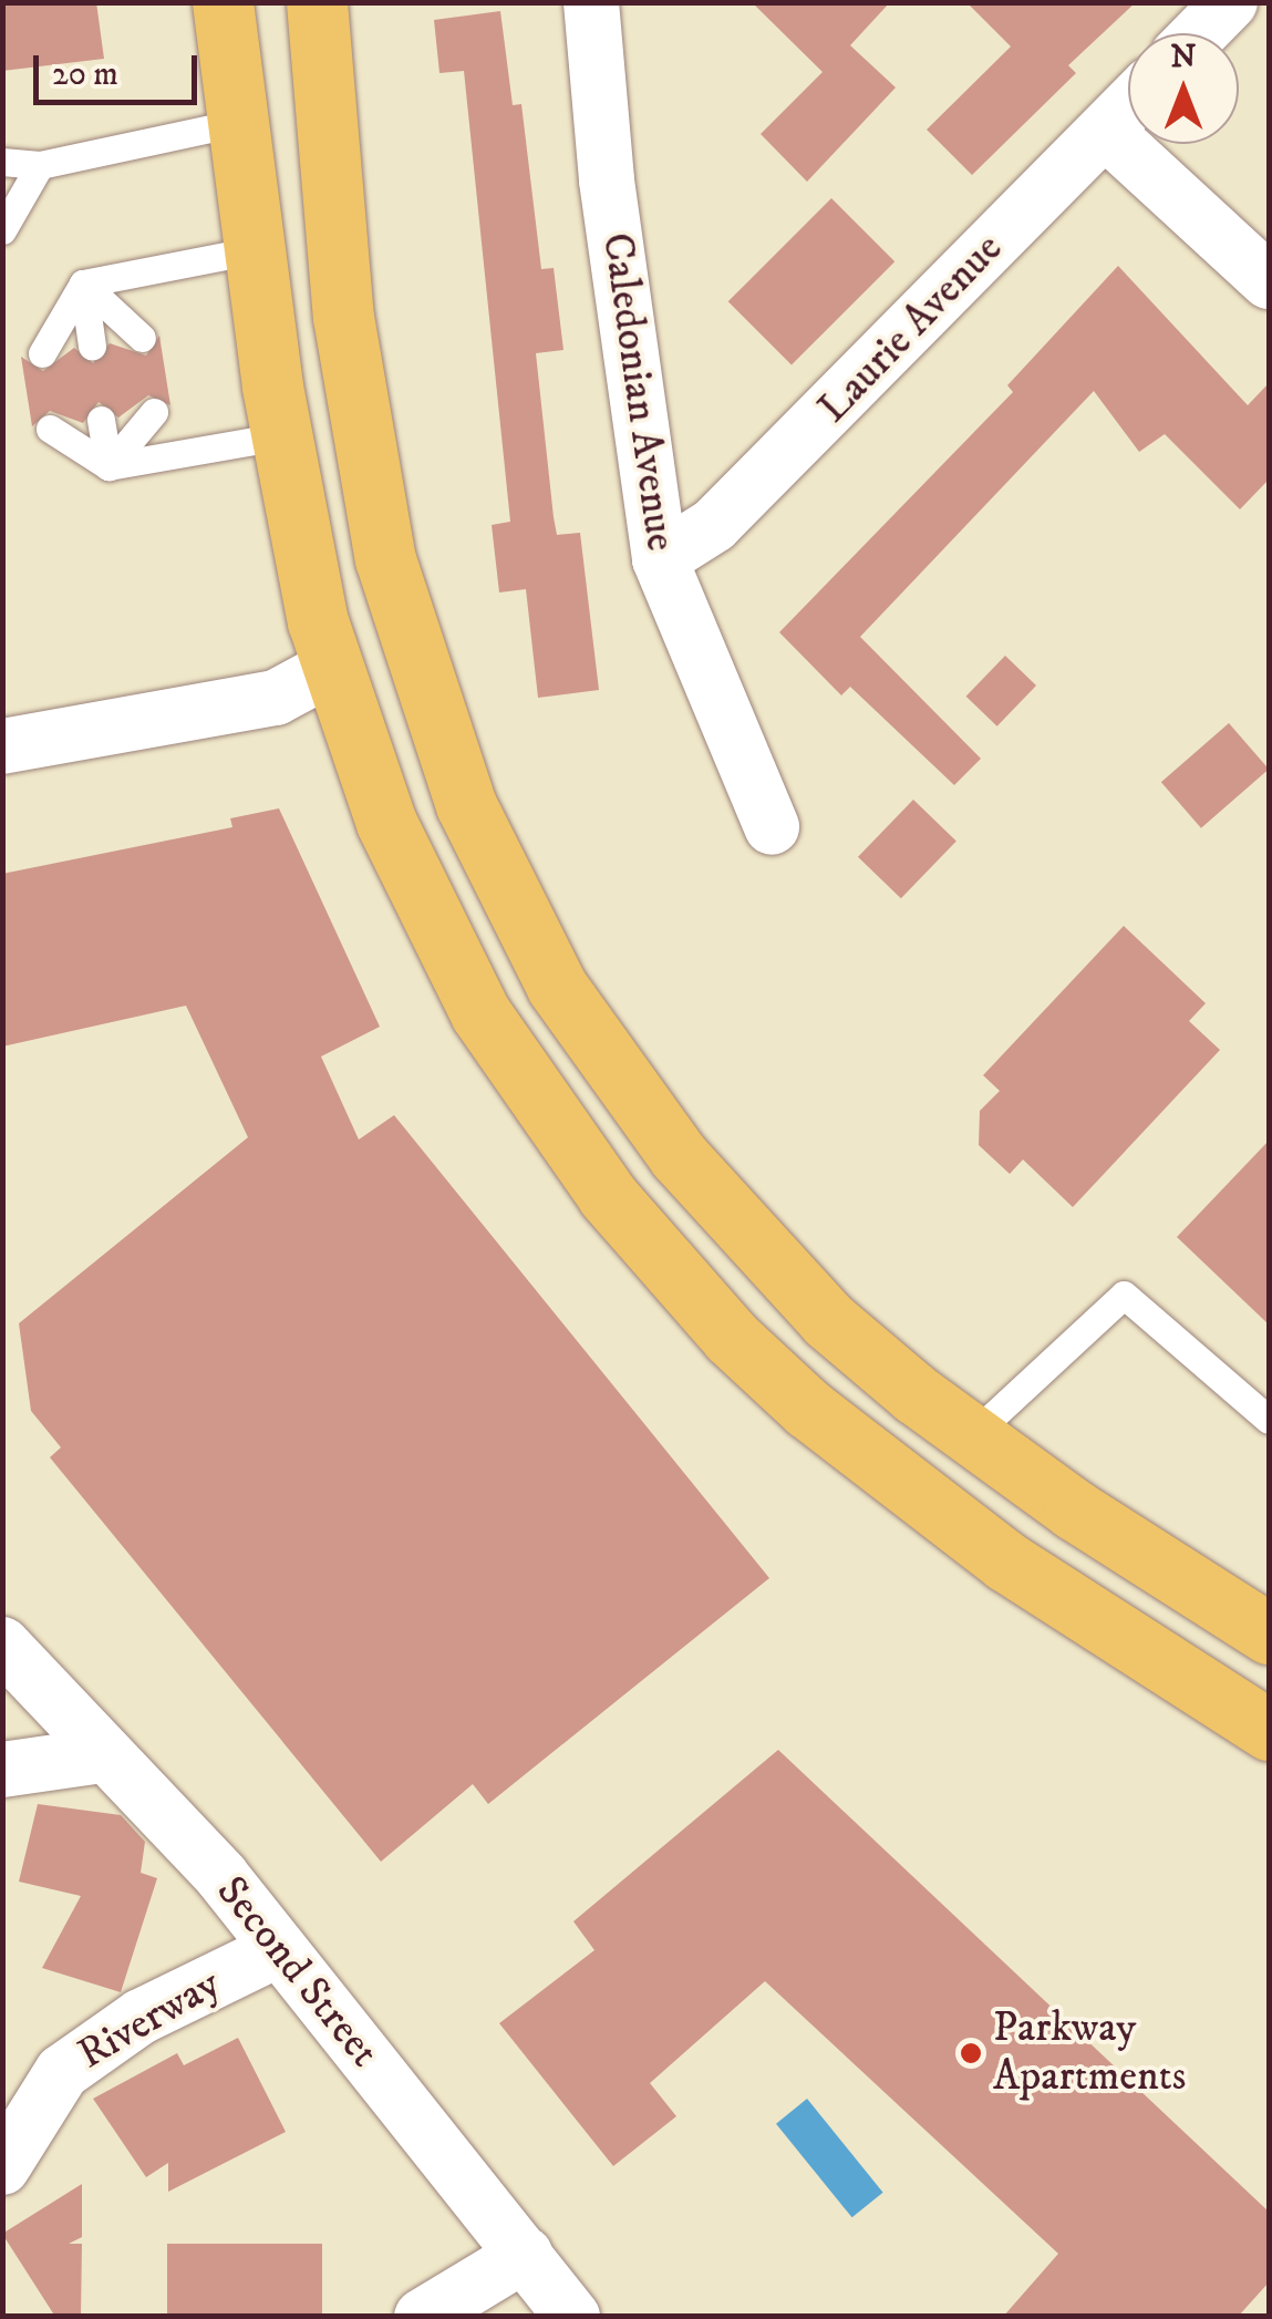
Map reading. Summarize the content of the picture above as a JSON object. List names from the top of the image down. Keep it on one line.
{"streets":{"street":["Laurie Avenue","Caledonian Avenue","Second Street","Riverway"]},"crossings":[["Laurie Avenue","Caledonian Avenue"],["Second Street","Riverway"]],"places":["Parkway Apartments"],"scale_bar":"20 m","north":"top"}
